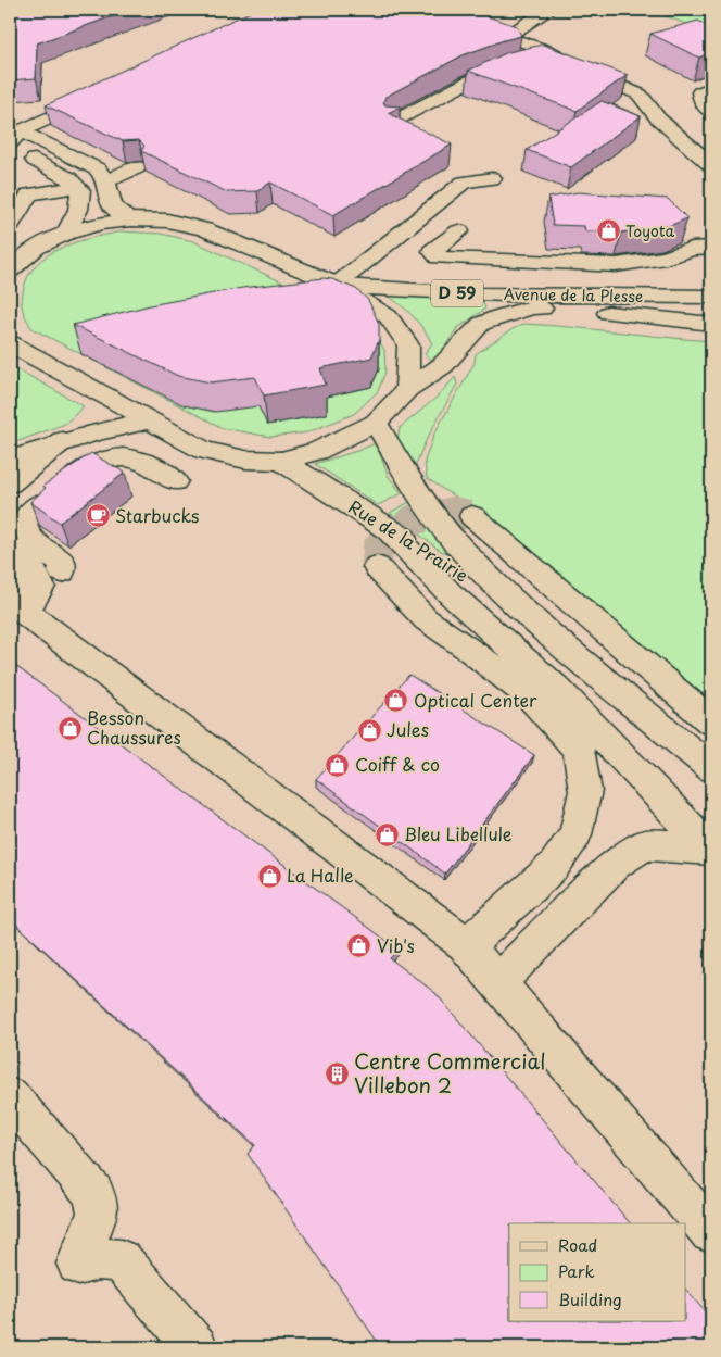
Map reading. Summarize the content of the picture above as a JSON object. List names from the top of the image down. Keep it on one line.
{"streets":{"main road":["D 59","Avenue de la Plesse","Rue de la Prairie"]},"crossings":[["Avenue de la Plesse","Rue de la Prairie"]],"places":{"shop":["Toyota","Optical Center","Besson Chaussures","Jules","Coiff & co","Bleu Libellule","La Halle","Vib's"],"cafe":["Starbucks"],"building":["Centre Commercial Villebon 2"]},"legend":["Road","Park","Building"]}
